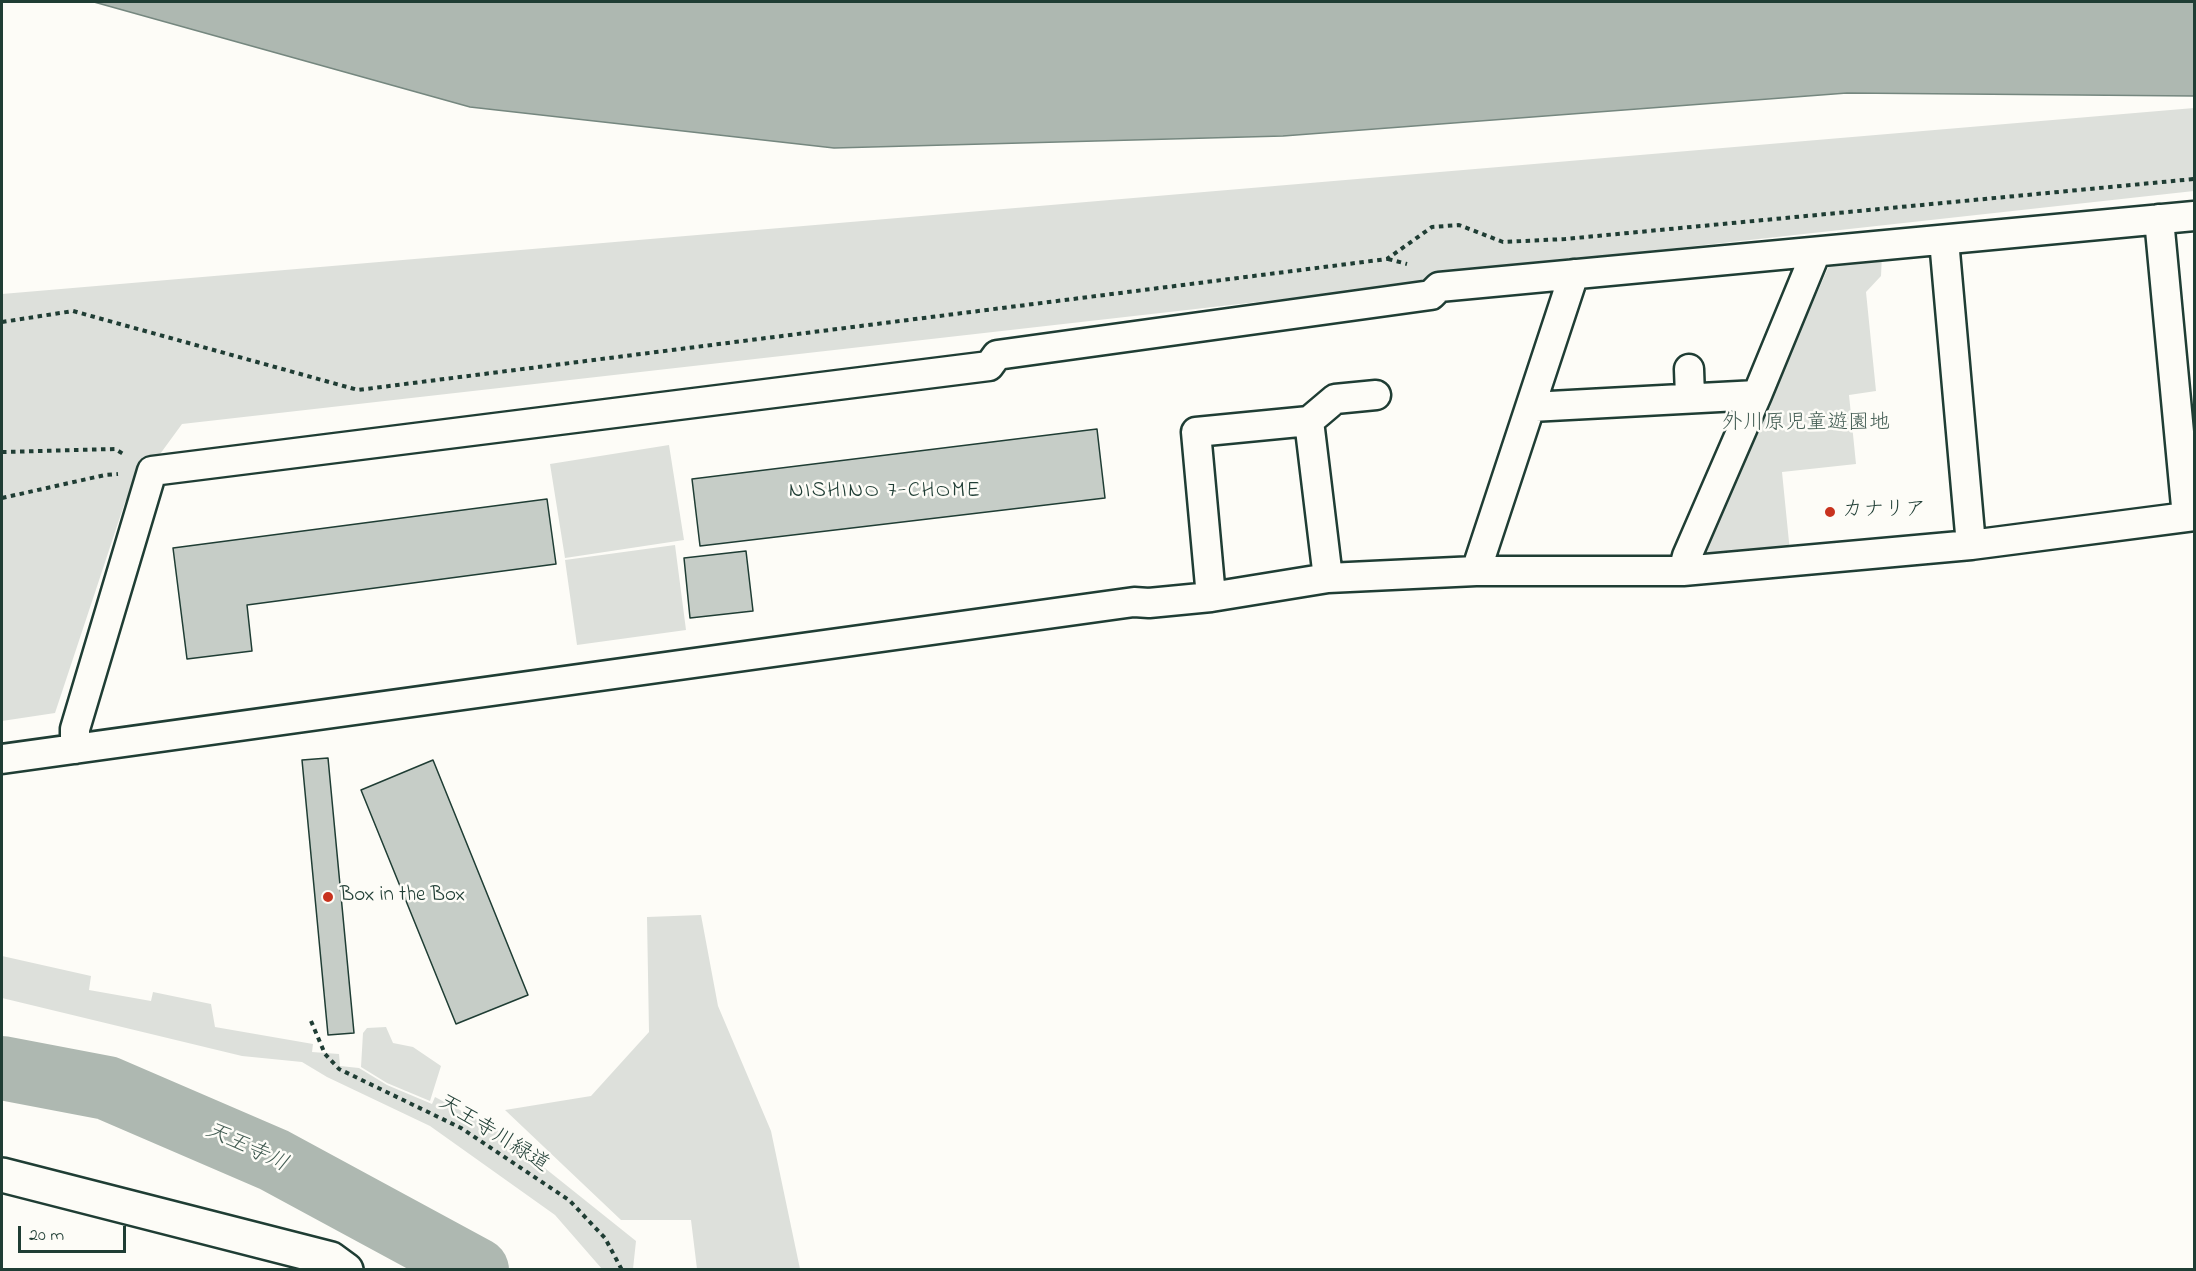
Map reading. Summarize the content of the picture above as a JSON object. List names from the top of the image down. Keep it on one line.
{"streets":{"path":["天王寺川緑道"]},"districts":["NISHINO 7-CHOME"],"water":["天王寺川"],"parks":["外川原児童遊園地"],"places":["カナリア","Box in the Box"],"scale_bar":"20 m"}
